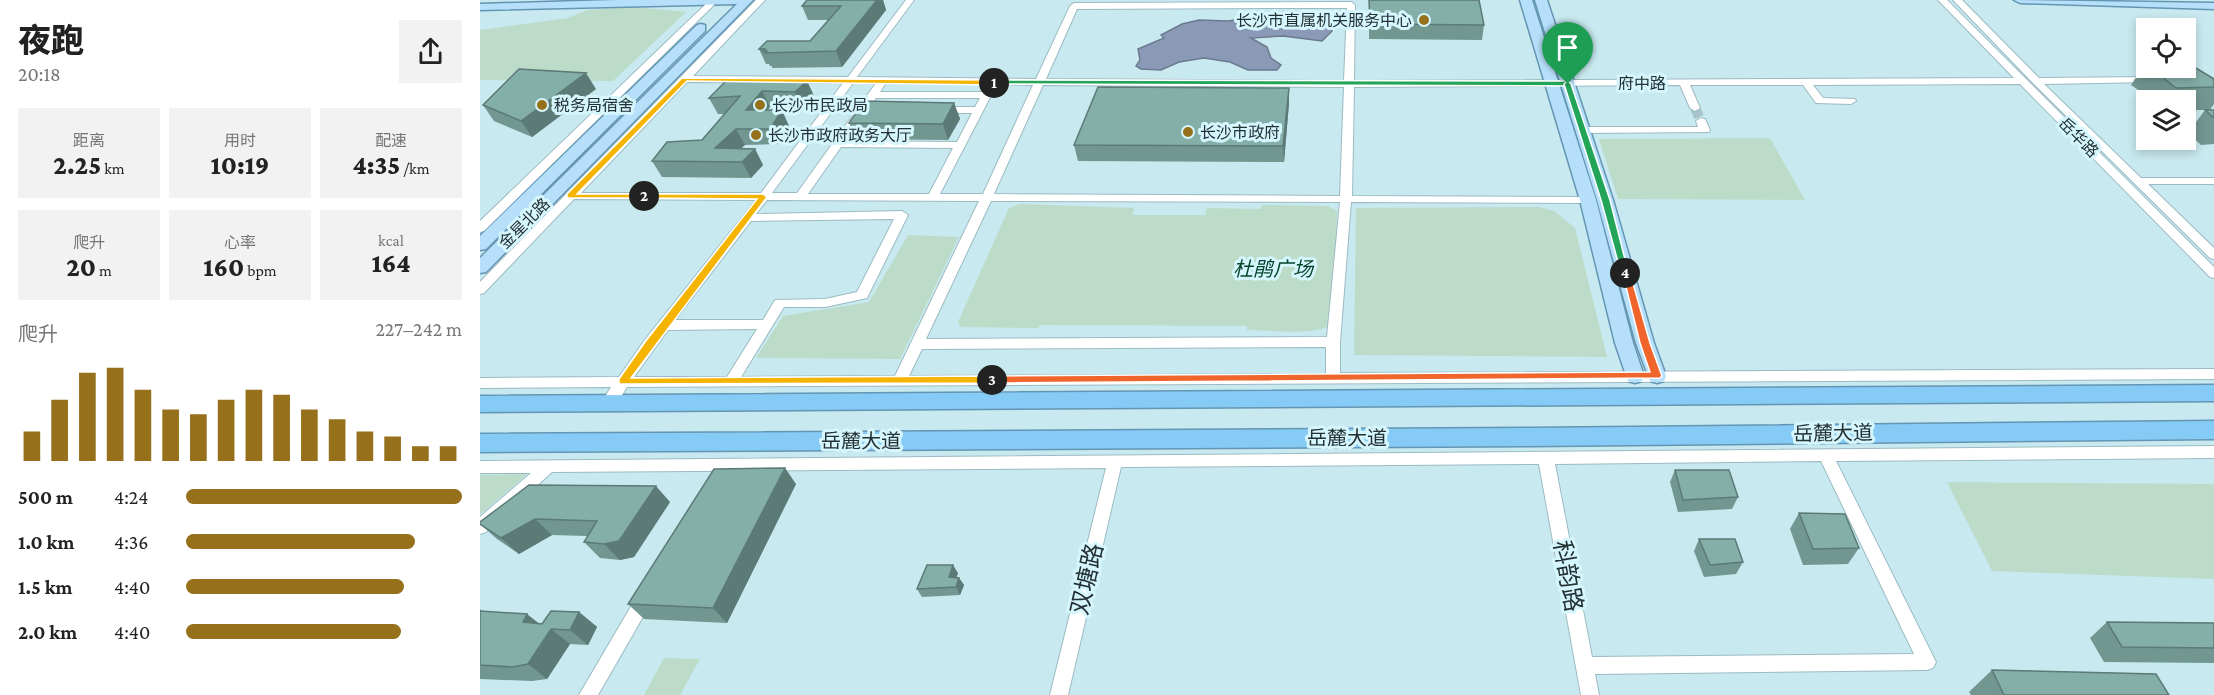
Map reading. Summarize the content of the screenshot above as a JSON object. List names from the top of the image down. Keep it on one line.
{"streets":{"highway":["岳麓大道"],"main road":["金星北路"],"street":["府中路","岳华路","科韵路","双塘路"]},"crossings":[["府中路","岳华路"]],"parks":["杜鹃广场"],"places":["长沙市直属机关服务中心","税务局宿舍","长沙市民政局","长沙市政府","长沙市政府政务大厅"],"page":{"heading":["夜跑","20:18"],"pins":["1","2","4","3"],"stats":[["距离","2.25 km"],["用时","10:19"],["配速","4:35 /km"],["爬升","20 m"],["心率","160 bpm"],["kcal","164"]],"chart":["爬升","227–242 m"],"list":[{"name":"500 m","note":"4:24"},{"name":"1.0 km","note":"4:36"},{"name":"1.5 km","note":"4:40"},{"name":"2.0 km","note":"4:40"}]}}
